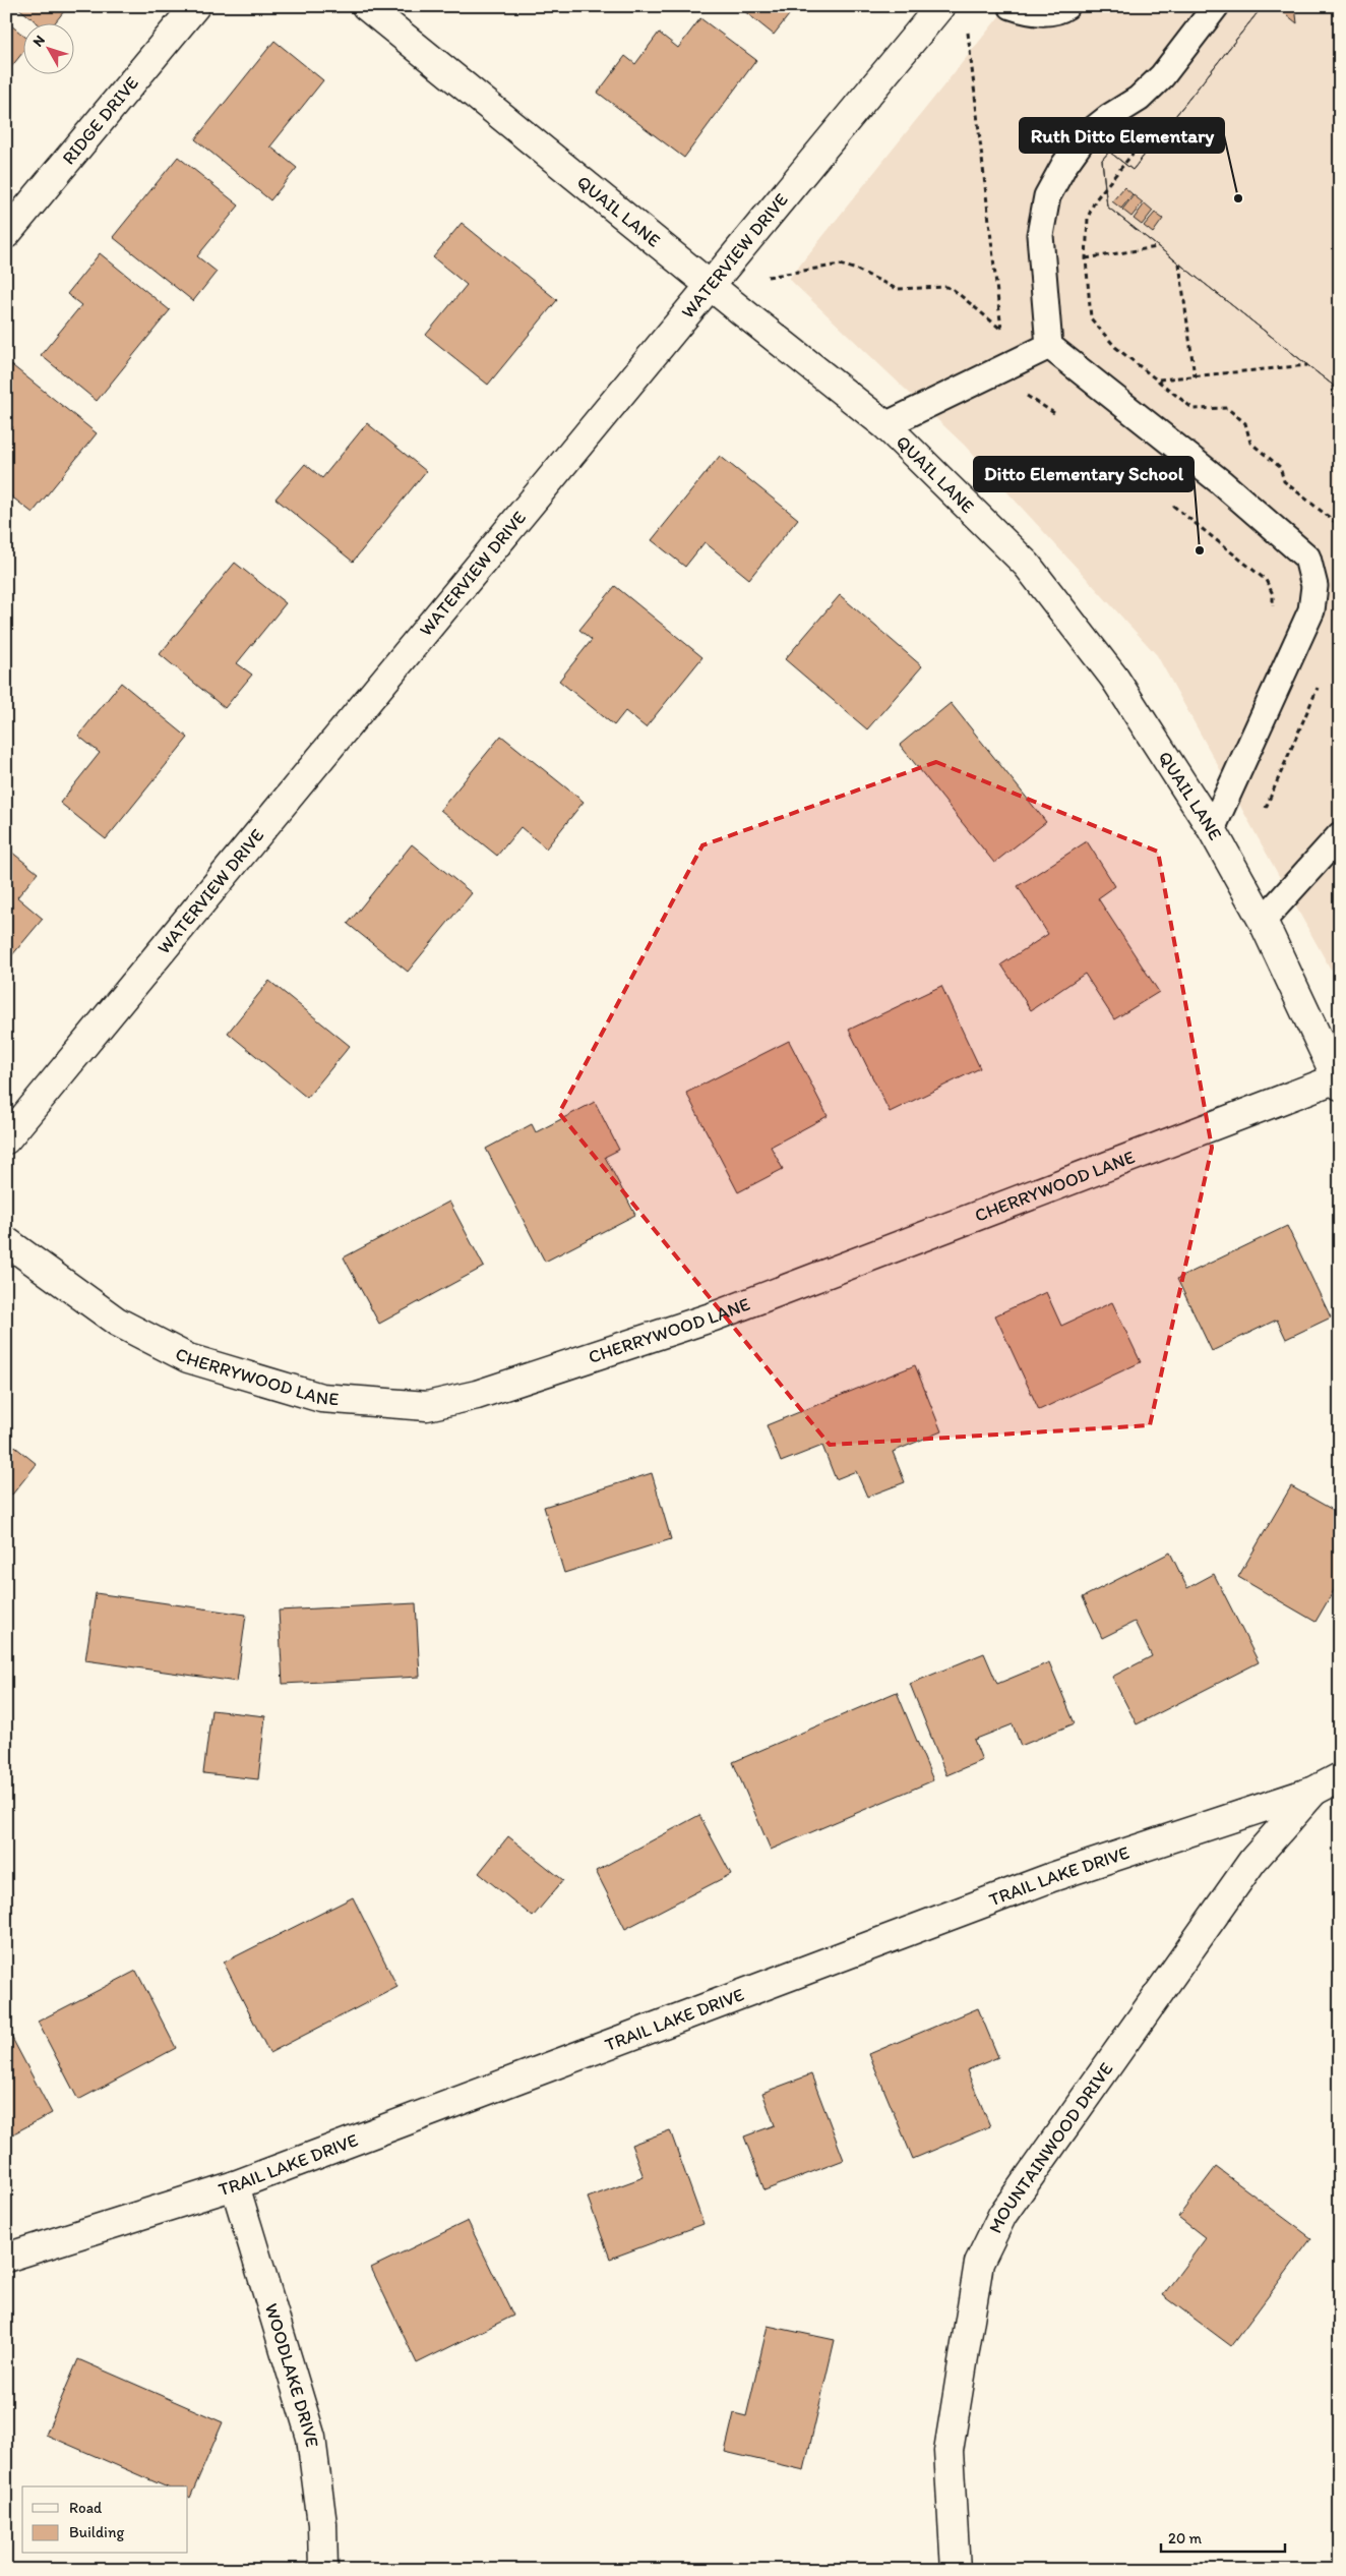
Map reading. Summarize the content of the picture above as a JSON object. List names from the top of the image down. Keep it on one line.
{"streets":{"street":["RIDGE DRIVE","QUAIL LANE","WATERVIEW DRIVE","CHERRYWOOD LANE","TRAIL LAKE DRIVE","MOUNTAINWOOD DRIVE","WOODLAKE DRIVE"]},"crossings":[["QUAIL LANE","WATERVIEW DRIVE"],["QUAIL LANE","CHERRYWOOD LANE"],["TRAIL LAKE DRIVE","MOUNTAINWOOD DRIVE"],["TRAIL LAKE DRIVE","WOODLAKE DRIVE"]],"places":["Ruth Ditto Elementary","Ditto Elementary School"],"legend":["Road","Building"],"scale_bar":"20 m","north":"top left"}
